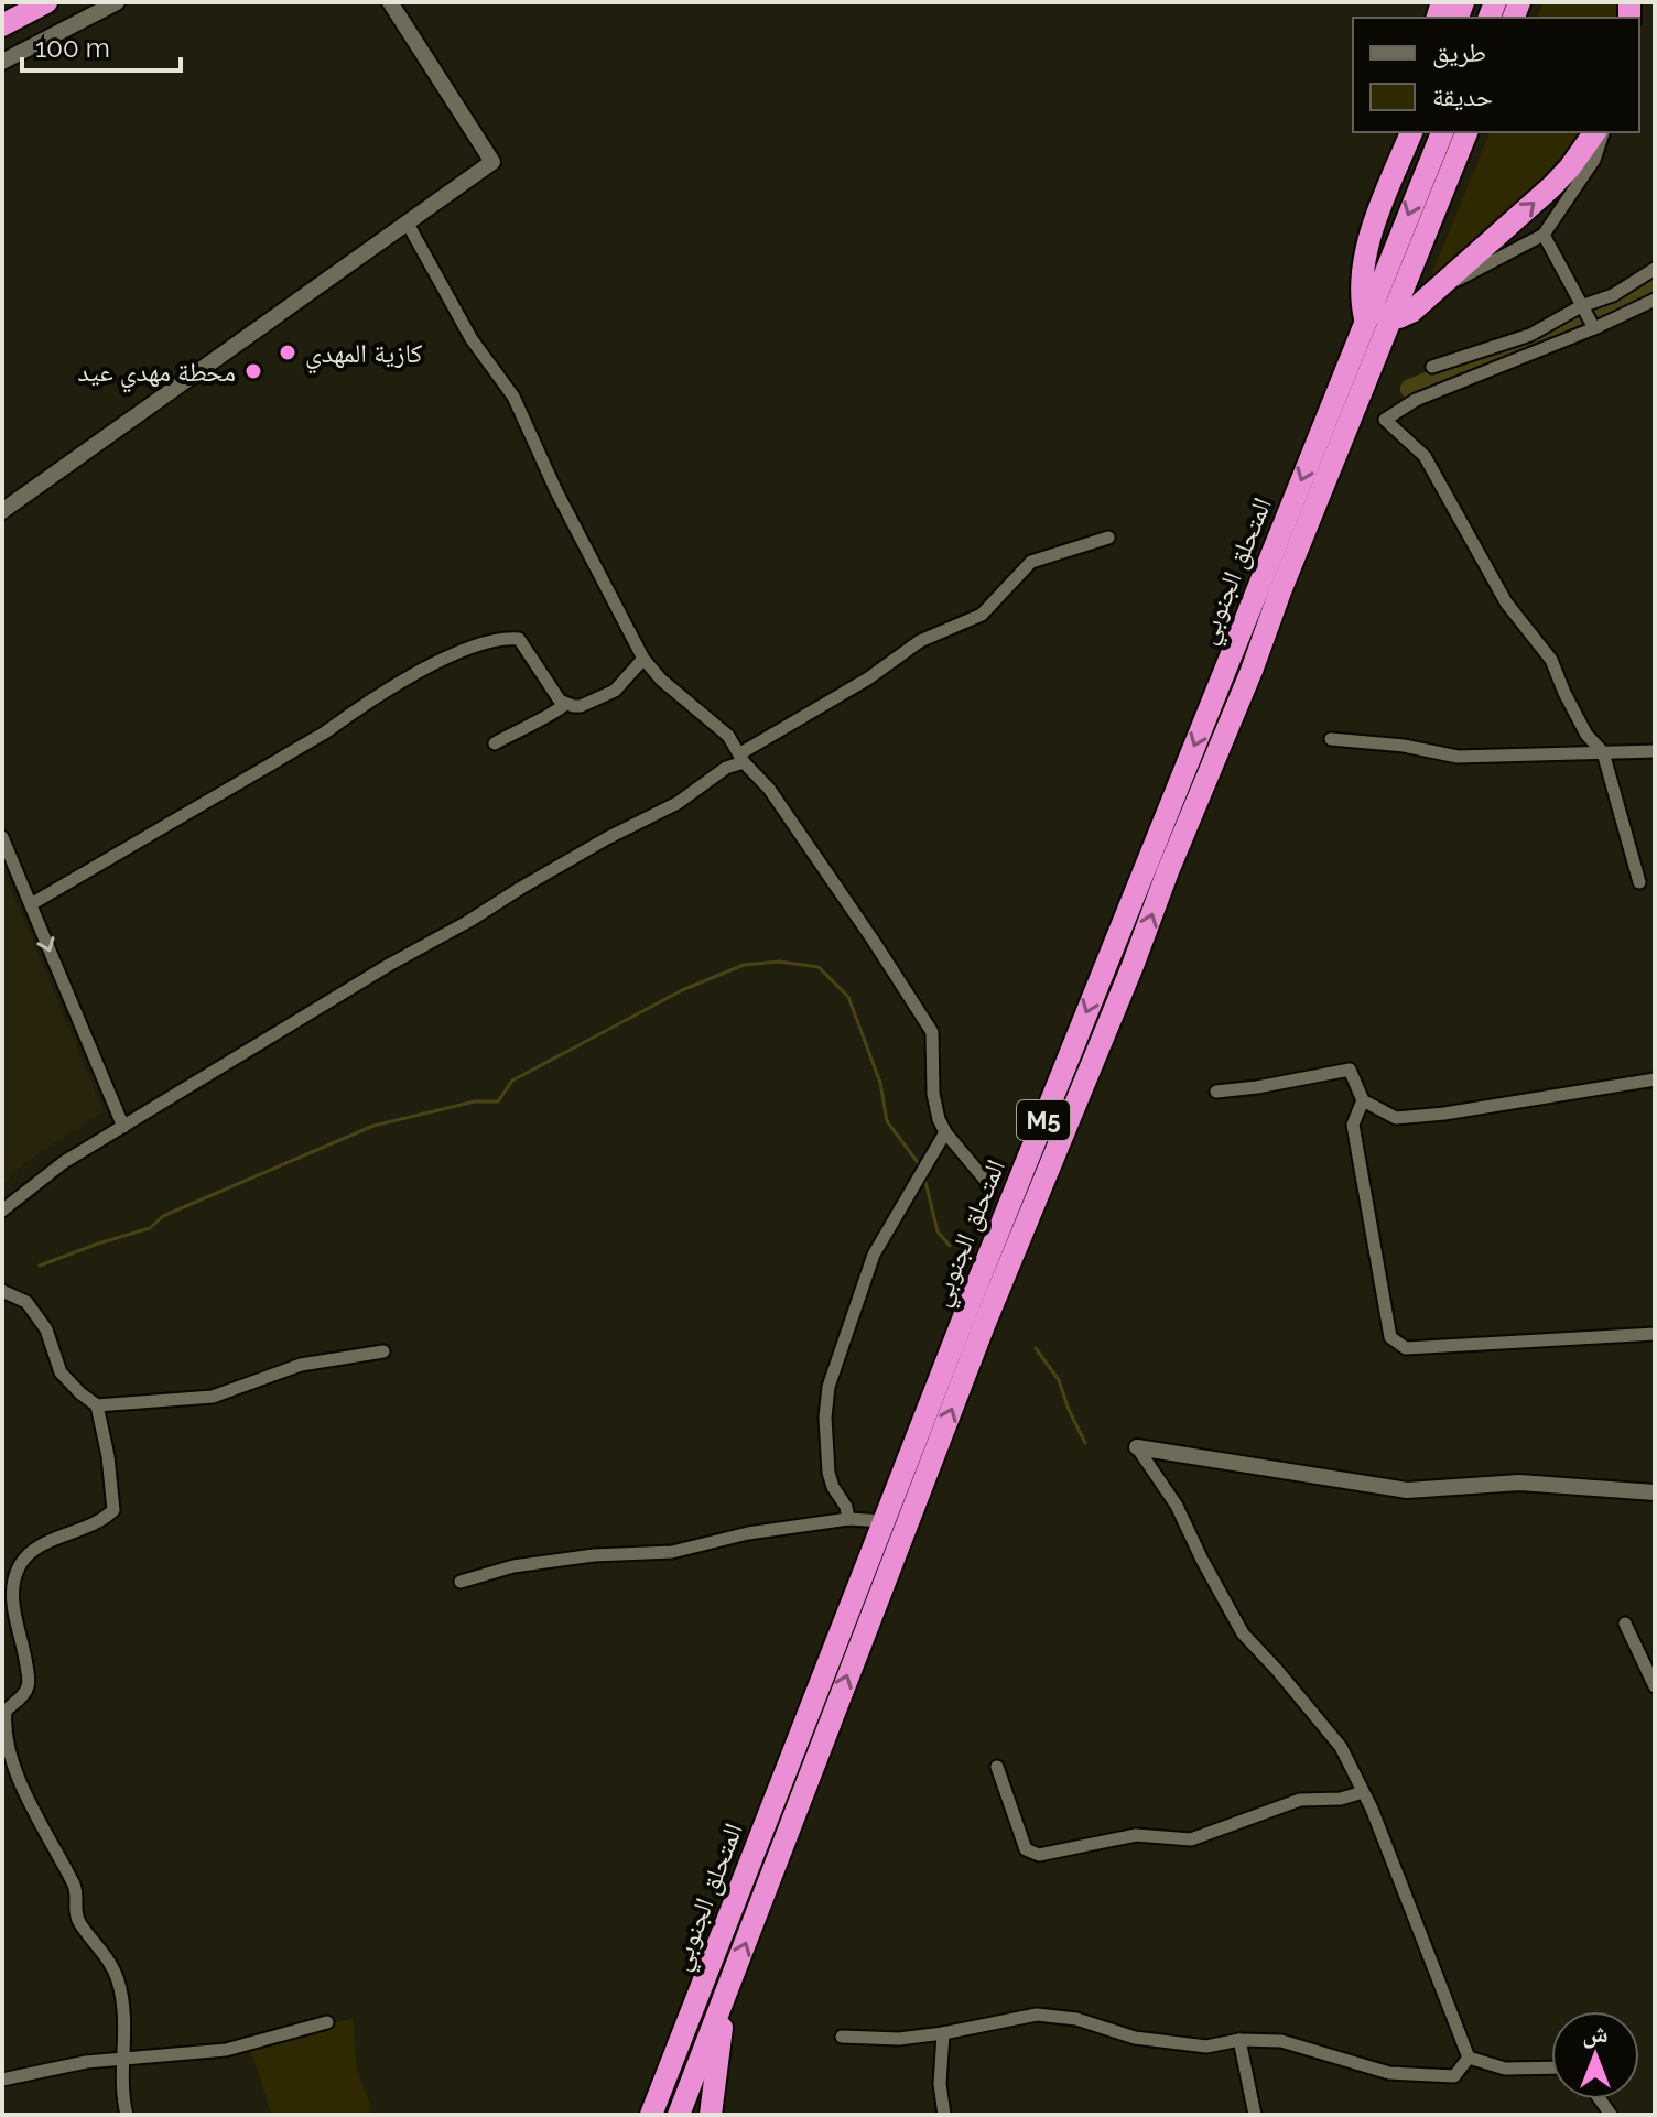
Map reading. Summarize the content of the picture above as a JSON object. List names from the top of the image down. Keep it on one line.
{"streets":{"highway":["المتحلق الجنوبي","M5"]},"places":["كازية المهدي","محطة مهدي عيد"],"legend":["طريق","حديقة"],"scale_bar":"100 m","north":"top"}
